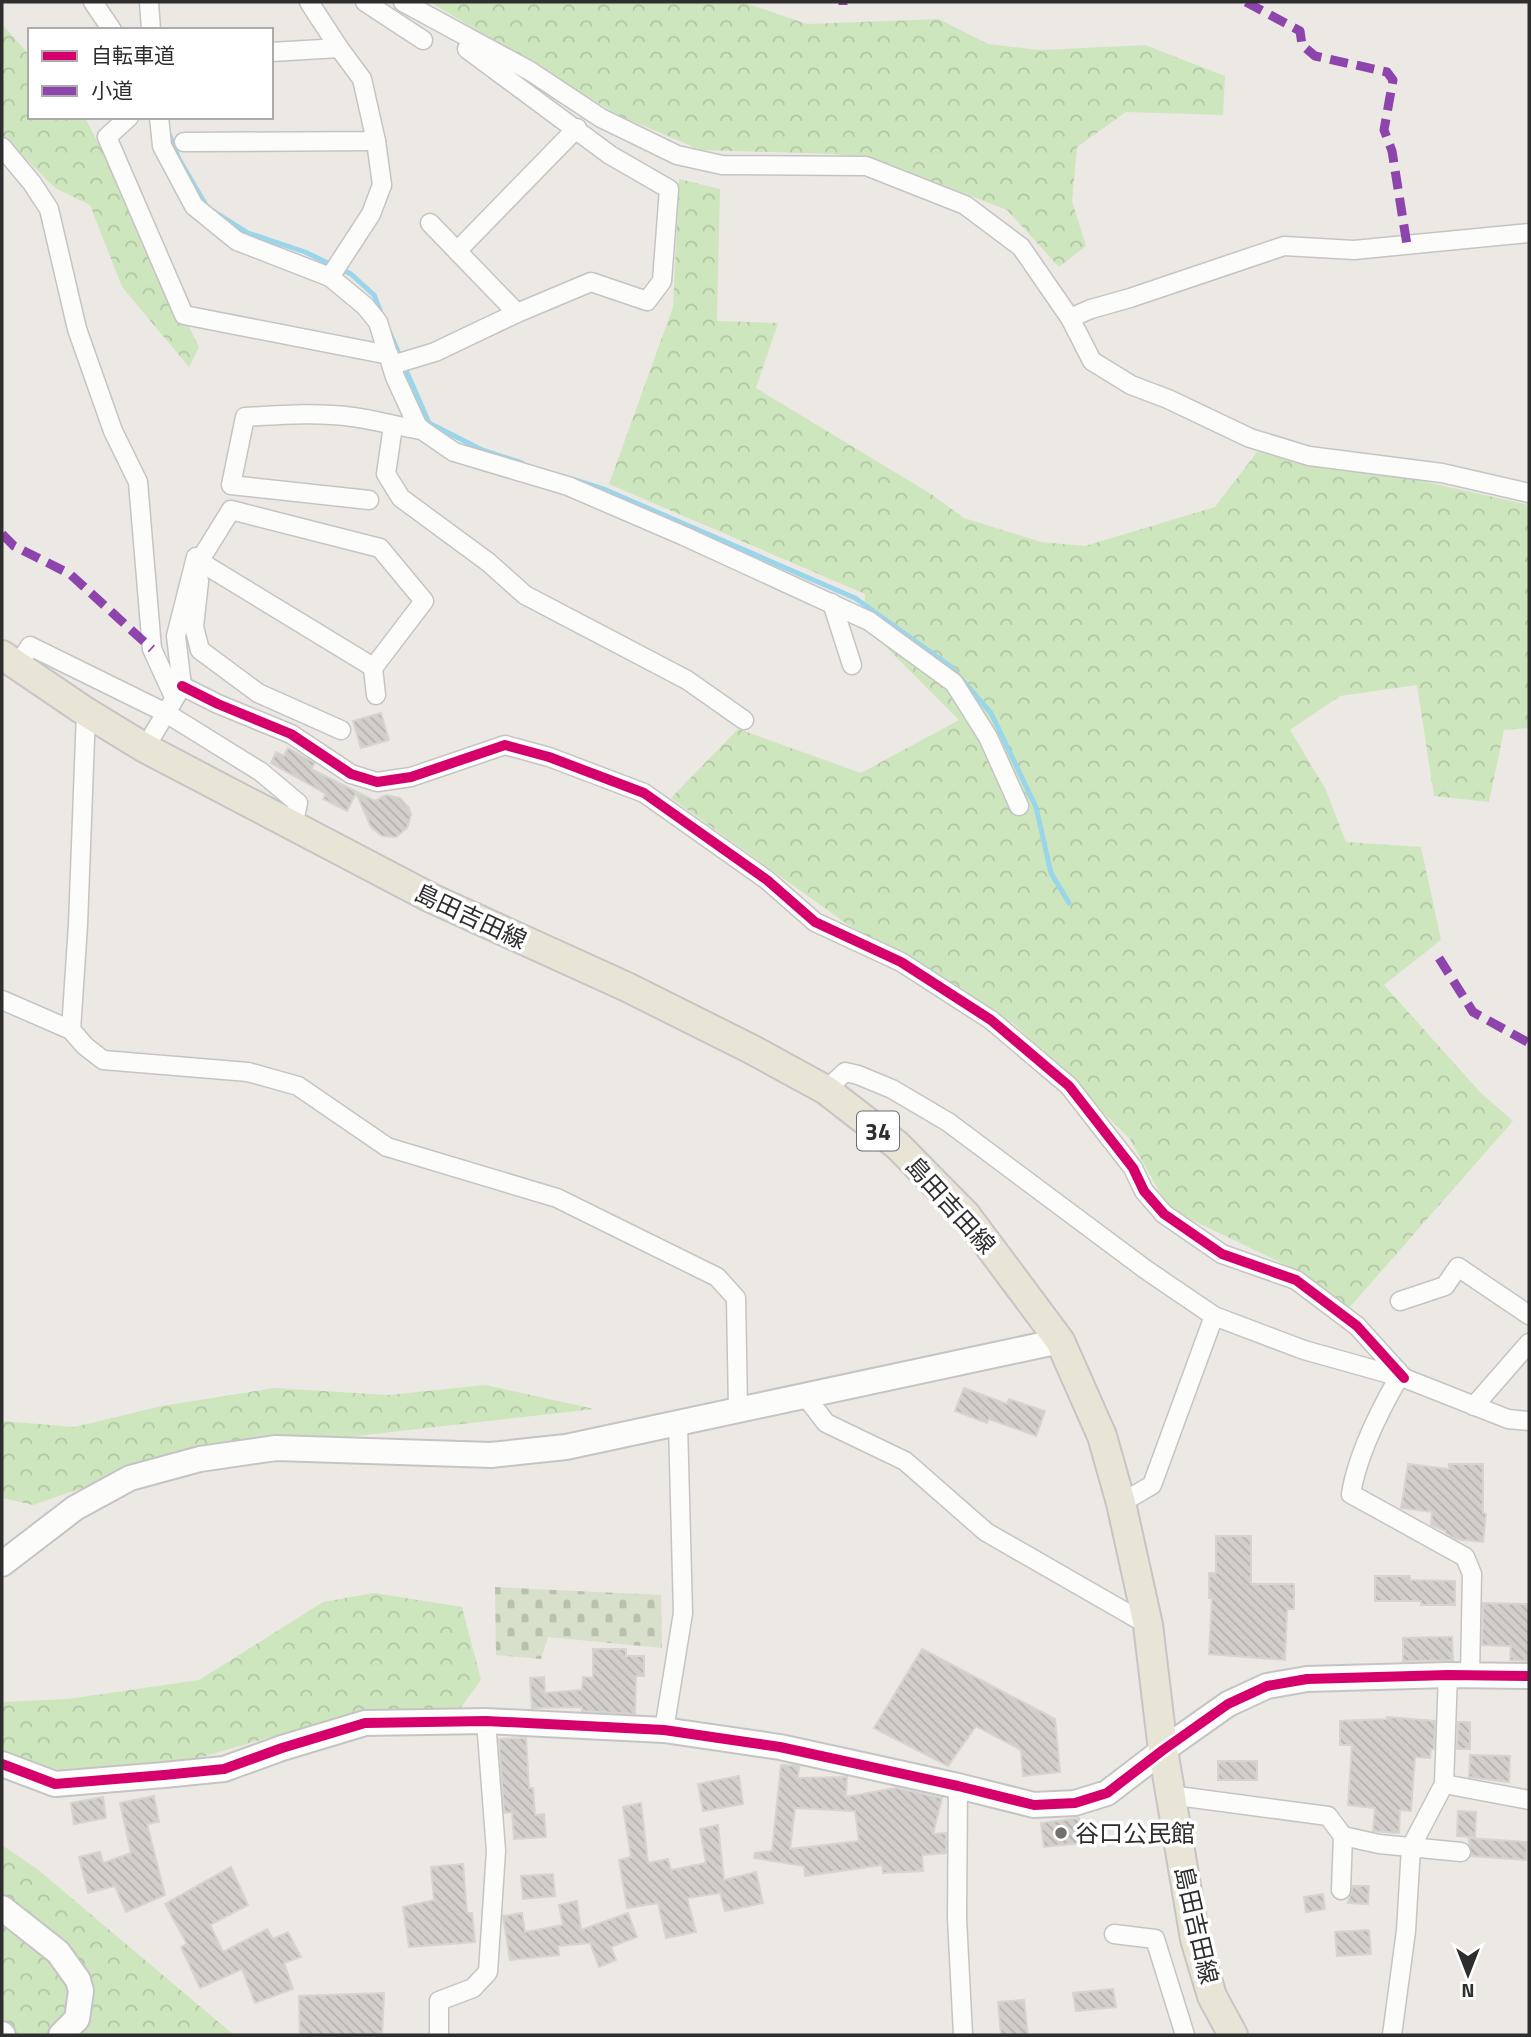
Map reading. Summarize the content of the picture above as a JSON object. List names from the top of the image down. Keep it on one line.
{"streets":{"main road":["島田吉田線","34"]},"places":["谷口公民館"],"legend":["自転車道","小道"],"north":"bottom"}
